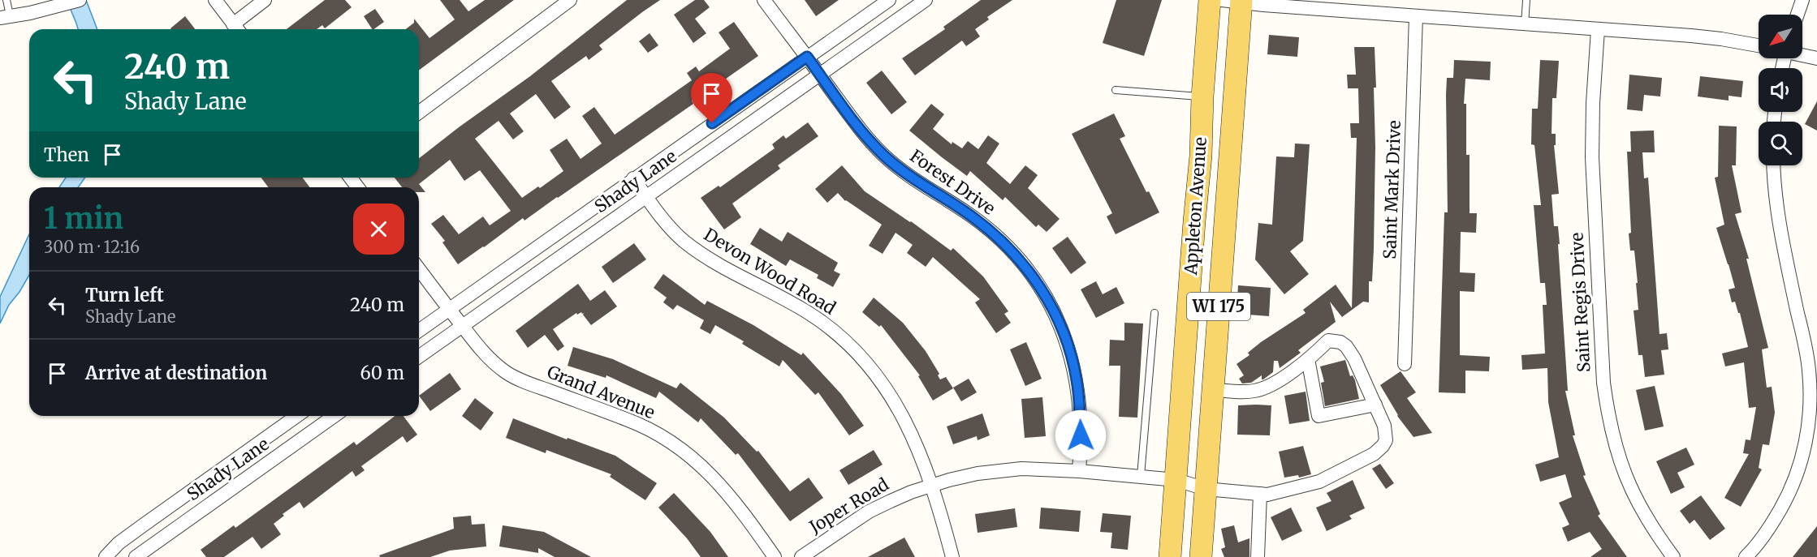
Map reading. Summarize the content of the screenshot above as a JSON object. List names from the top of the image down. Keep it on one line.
{"streets":{"main road":["Appleton Avenue","WI 175"],"street":["Shady Lane","Forest Drive","Saint Mark Drive","Devon Wood Road","Saint Regis Drive","Grand Avenue","Joper Road"]},"crossings":[["Shady Lane","Forest Drive"],["Shady Lane","Devon Wood Road"],["Shady Lane","Grand Avenue"],["Forest Drive","Joper Road"],["Appleton Avenue","Joper Road"],["Devon Wood Road","Joper Road"]],"north":"bottom left","page":{"turn":["240 m","Shady Lane"],"then":"Then","heading":["1 min","300 m · 12:16"],"list":[{"name":"Turn left","note":"Shady Lane","value":"240 m"},{"name":"Arrive at destination","value":"60 m"}]}}
